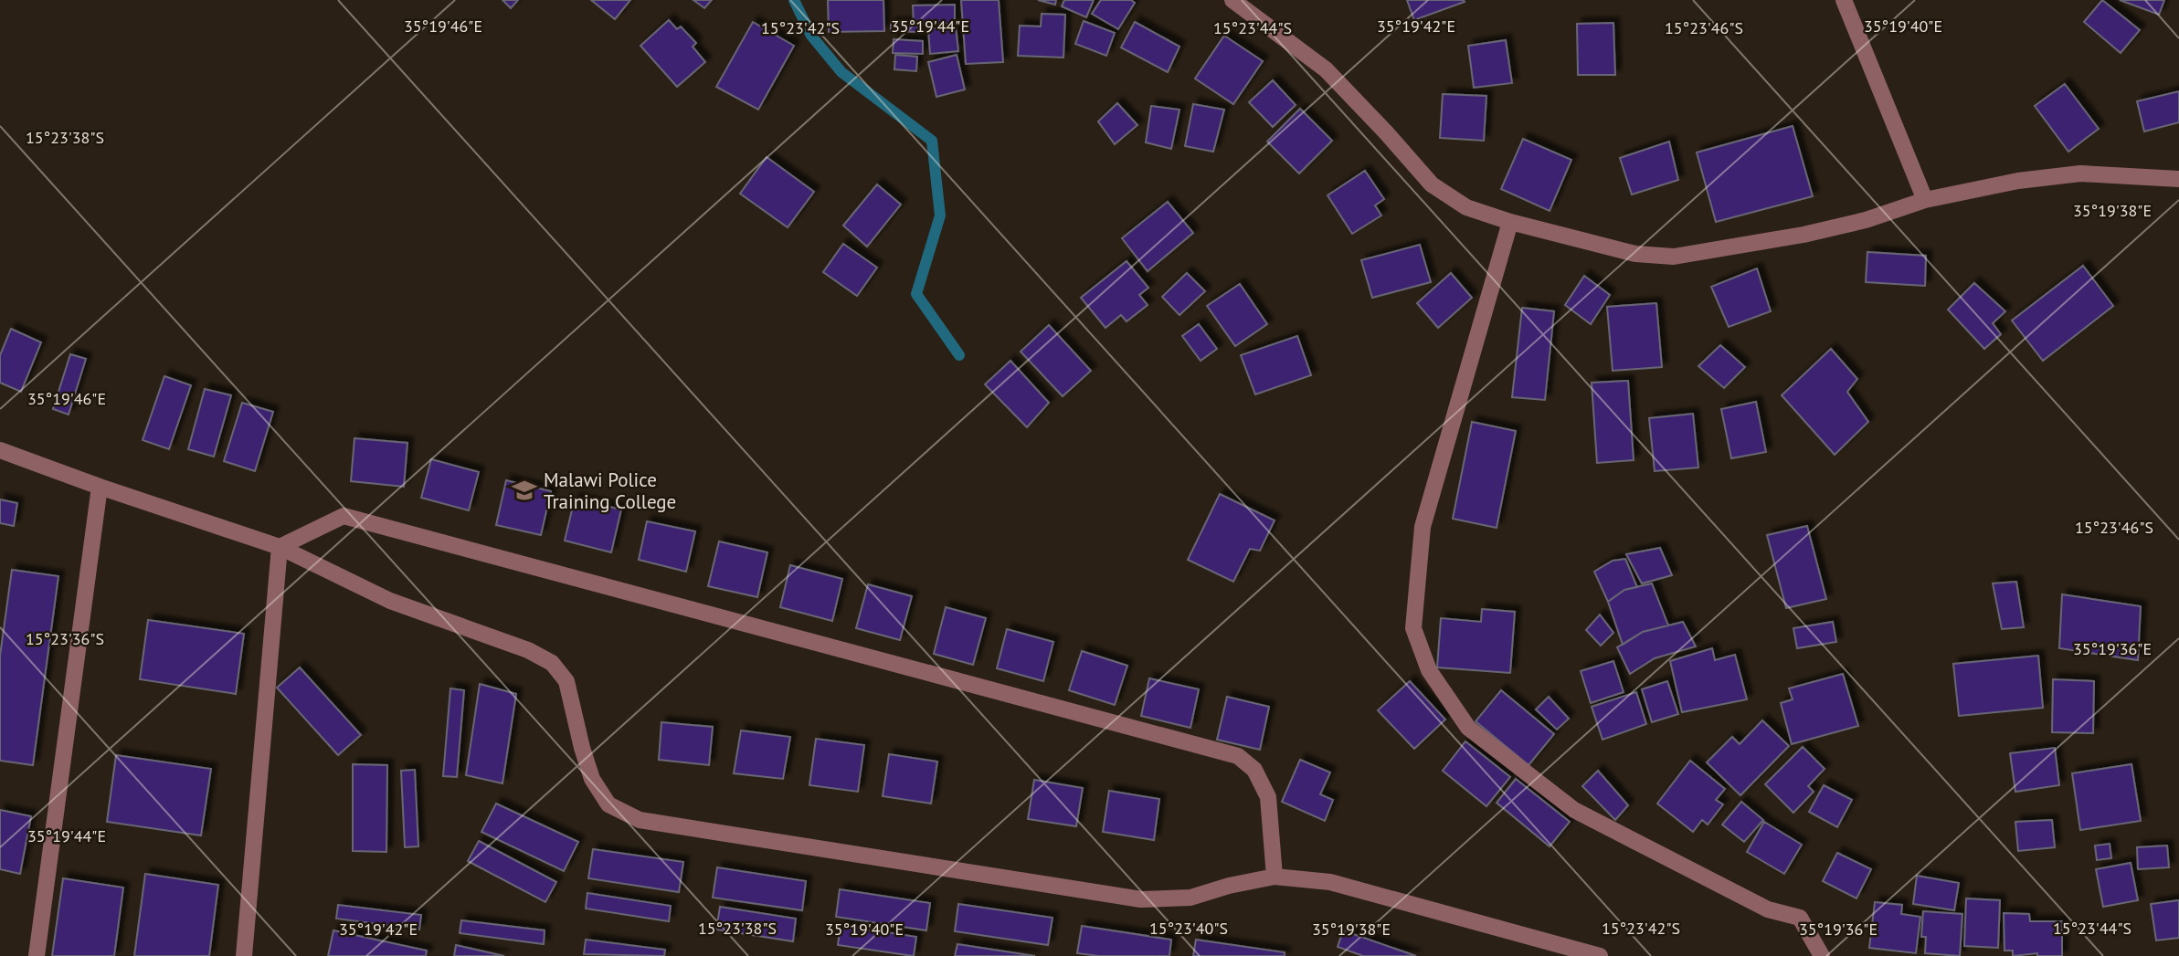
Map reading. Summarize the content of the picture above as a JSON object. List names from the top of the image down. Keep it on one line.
{"places":{"school or university":["Malawi Police Training College"]},"coordinates":["35°19'46\"E","35°19'44\"E","35°19'42\"E","35°19'40\"E","15°23'44\"S","15°23'42\"S","15°23'46\"S","15°23'38\"S","35°19'38\"E","15°23'36\"S","35°19'36\"E","15°23'40\"S"]}
